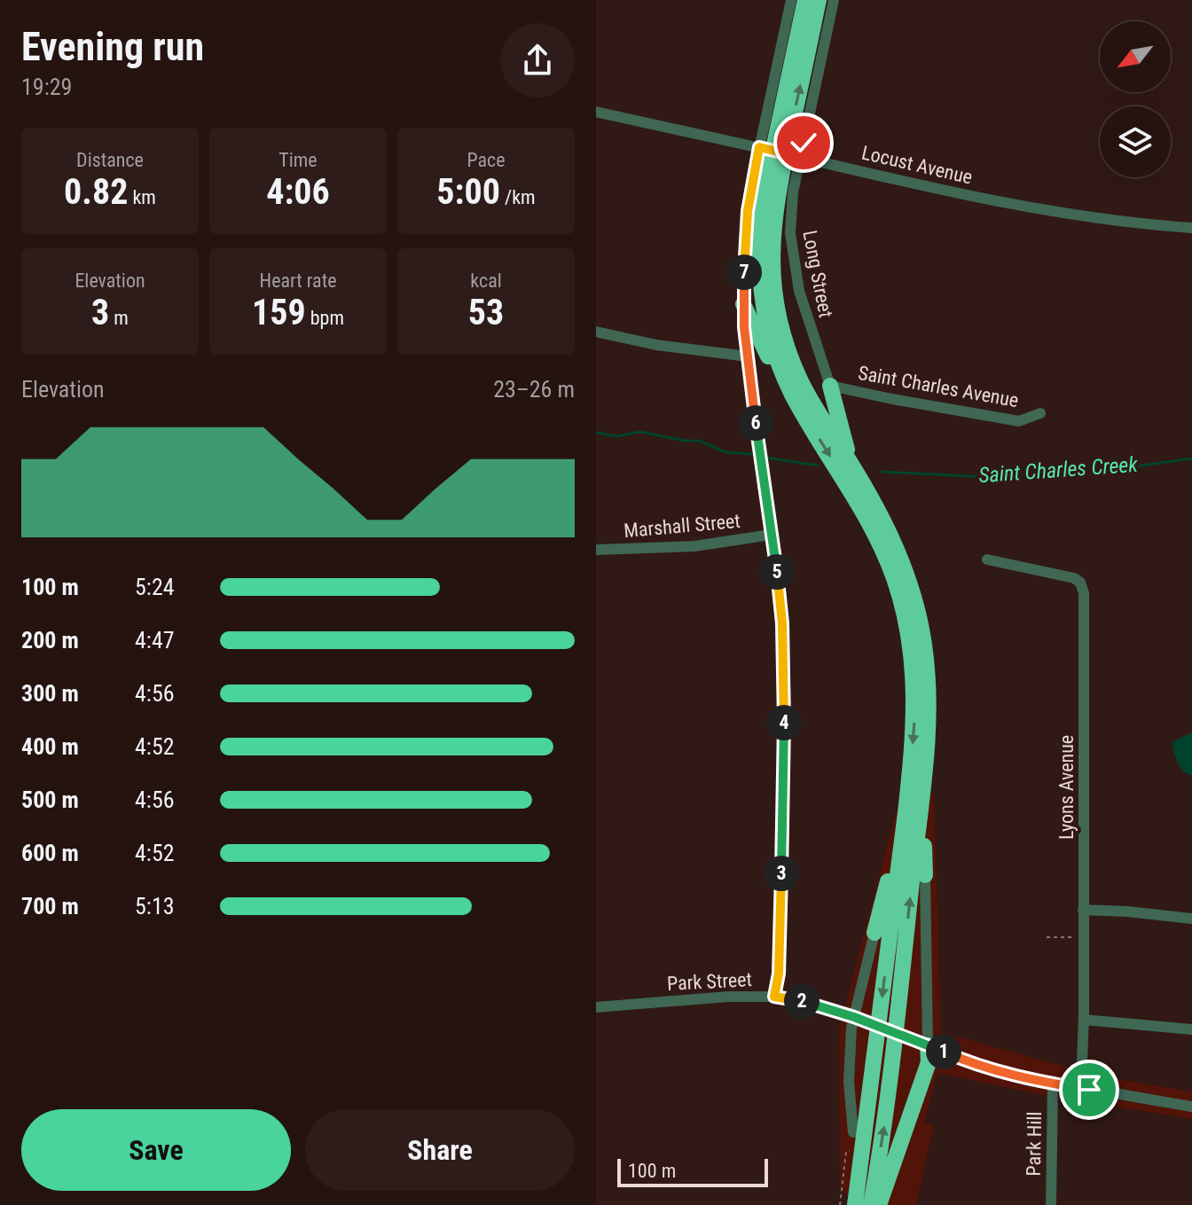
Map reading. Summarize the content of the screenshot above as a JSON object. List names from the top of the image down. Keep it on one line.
{"streets":{"street":["Locust Avenue","Long Street","Saint Charles Avenue","Marshall Street","Lyons Avenue","Park Street","Park Hill"]},"crossings":[["Locust Avenue","Long Street"],["Long Street","Saint Charles Avenue"],["Lyons Avenue","Park Street"],["Park Street","Park Hill"]],"water":["Saint Charles Creek"],"scale_bar":"100 m","north":"bottom left","page":{"heading":["Evening run","19:29"],"stats":[["Distance","0.82 km"],["Time","4:06"],["Pace","5:00 /km"],["Elevation","3 m"],["Heart rate","159 bpm"],["kcal","53"]],"pins":["7","6","5","4","3","2","1"],"chart":["Elevation","23–26 m"],"list":[{"name":"100 m","note":"5:24"},{"name":"200 m","note":"4:47"},{"name":"300 m","note":"4:56"},{"name":"400 m","note":"4:52"},{"name":"500 m","note":"4:56"},{"name":"600 m","note":"4:52"},{"name":"700 m","note":"5:13"}],"buttons":["Save","Share"],"scale":"100 m"}}
